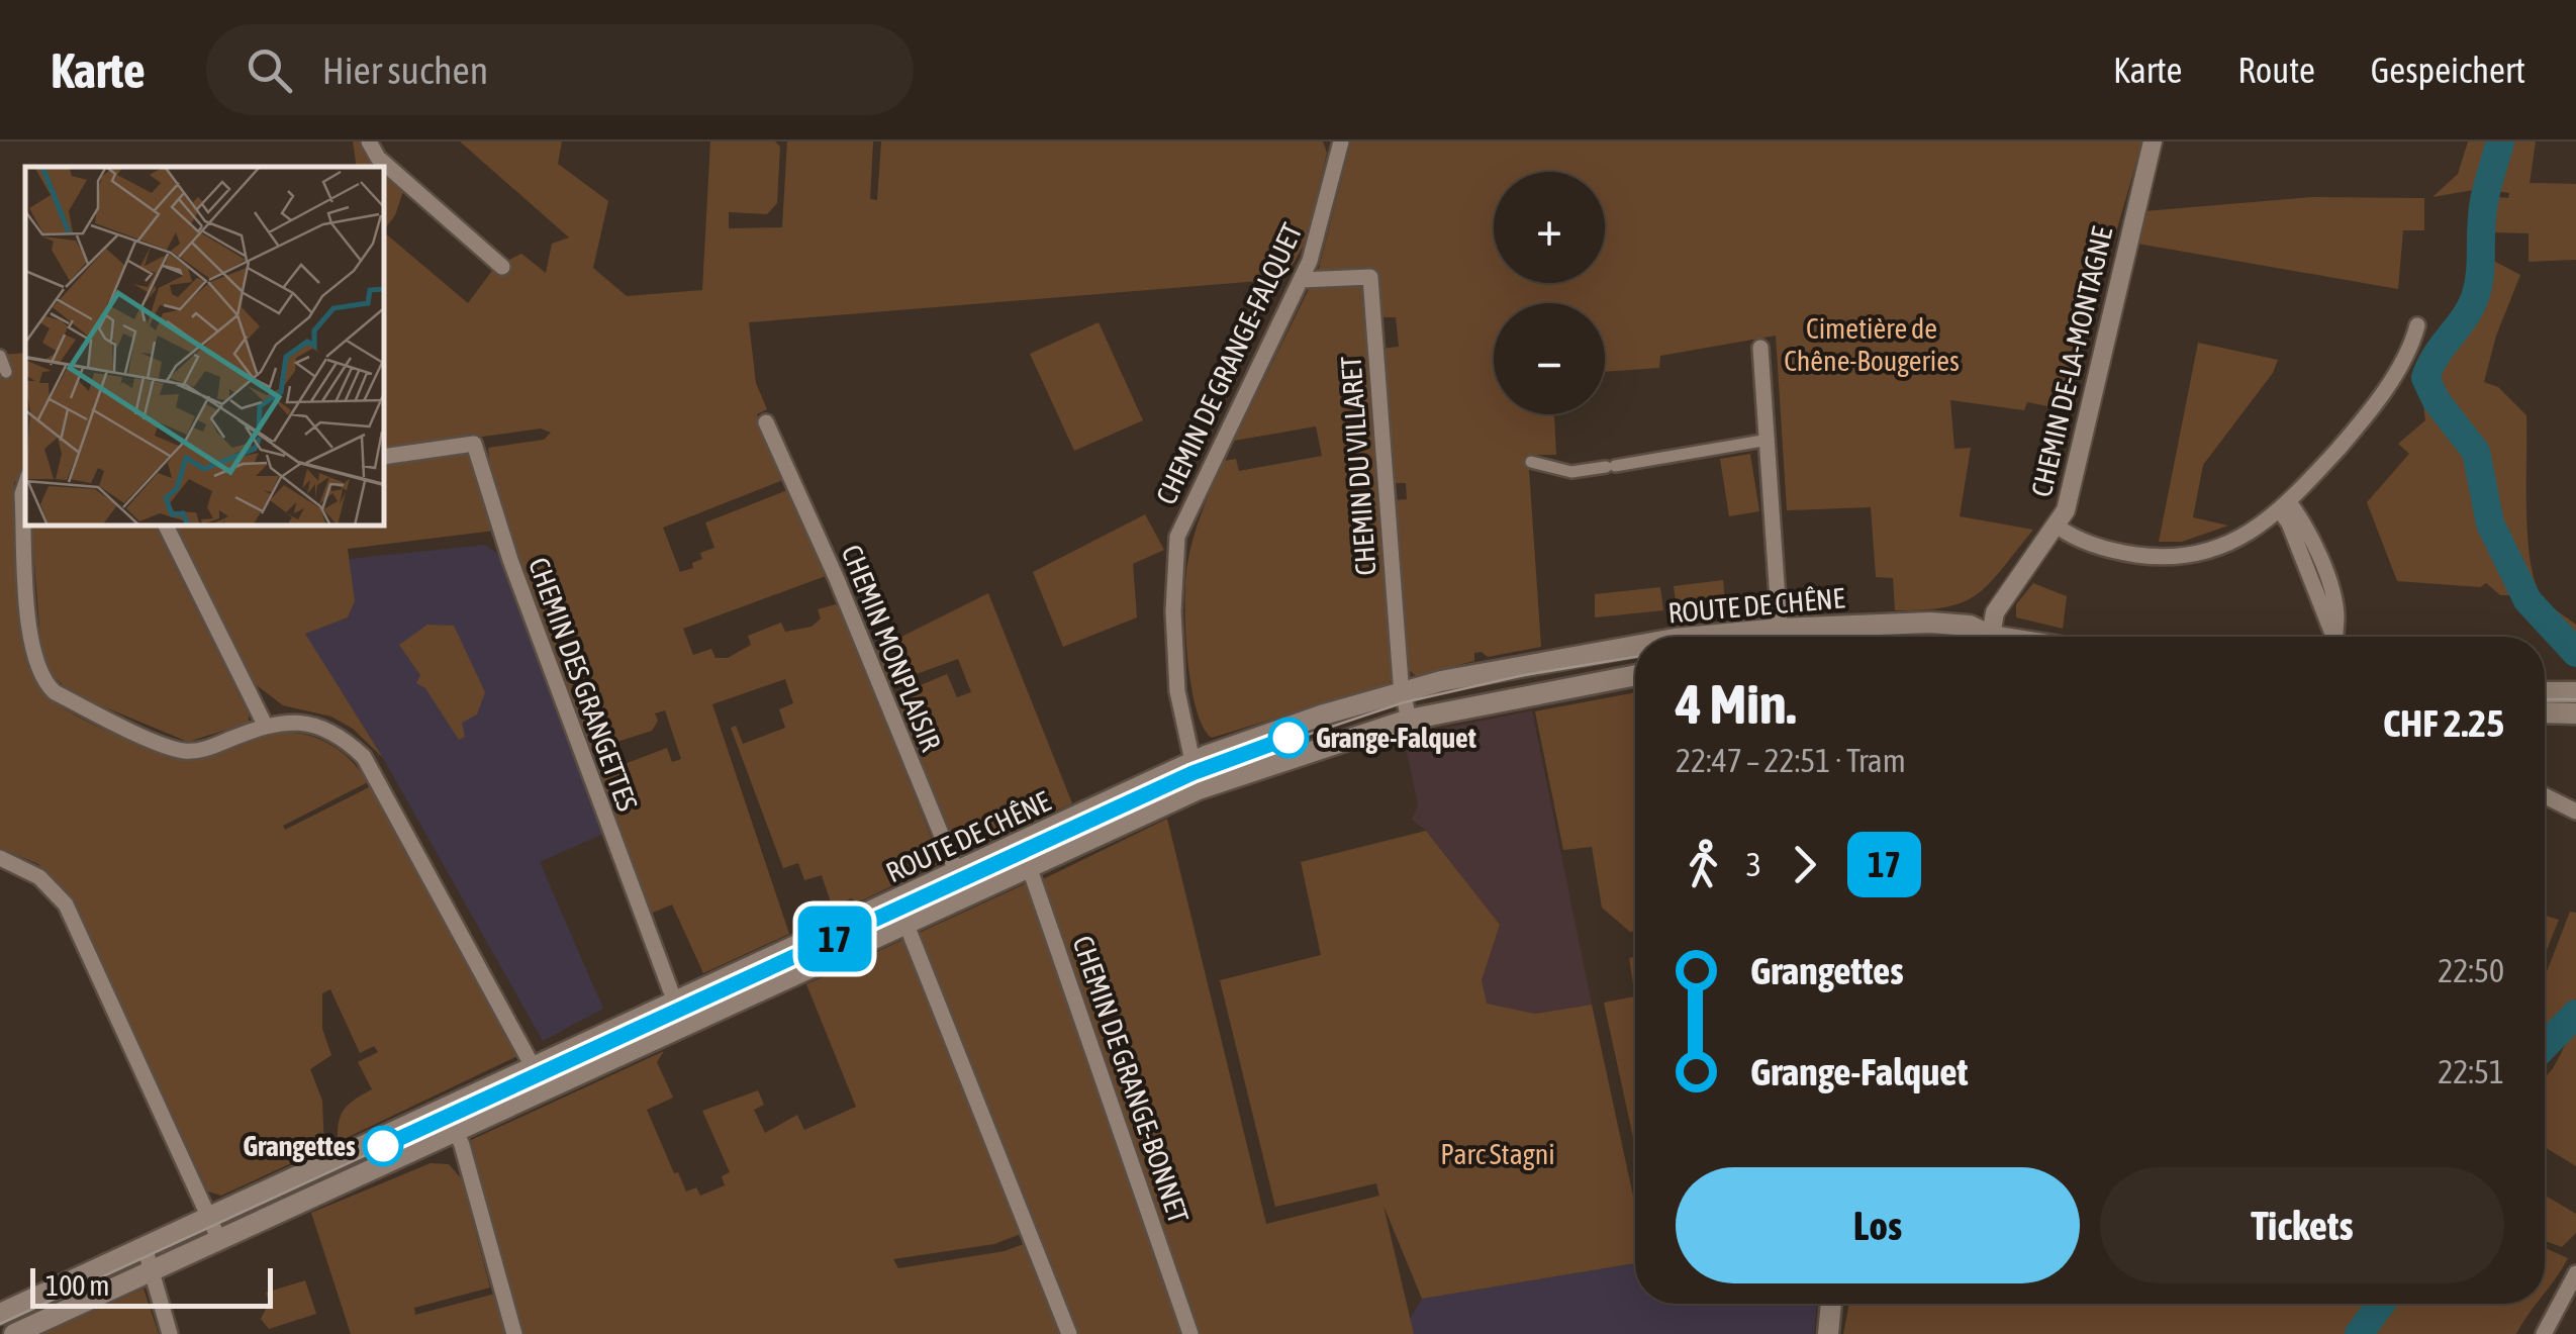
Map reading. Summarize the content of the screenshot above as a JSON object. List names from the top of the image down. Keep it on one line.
{"streets":{"main road":["ROUTE DE CHÊNE"],"street":["CHEMIN DE-LA-MONTAGNE","CHEMIN DE GRANGE-FALQUET","CHEMIN DU VILLARET","CHEMIN MONPLAISIR","CHEMIN DES GRANGETTES","CHEMIN DE GRANGE-BONNET"]},"crossings":[["CHEMIN DE GRANGE-FALQUET","CHEMIN DU VILLARET"],["CHEMIN DE GRANGE-FALQUET","ROUTE DE CHÊNE"],["CHEMIN DU VILLARET","ROUTE DE CHÊNE"],["ROUTE DE CHÊNE","CHEMIN MONPLAISIR"],["ROUTE DE CHÊNE","CHEMIN DES GRANGETTES"],["ROUTE DE CHÊNE","CHEMIN DE GRANGE-BONNET"]],"parks":["Cimetière de Chêne-Bougeries","Parc Stagni"],"places":["Grange-Falquet","Grangettes"],"lines":["tram line 17"],"scale_bar":"100 m","page":{"header":"Karte","search":"Hier suchen","nav":["Karte","Route","Gespeichert"],"on_map":"17","map_buttons":["+","−"],"heading":["4 Min.","22:47 – 22:51 · Tram","CHF 2.25"],"legs":["3","17"],"list":[{"name":"Grangettes","value":"22:50"},{"name":"Grange-Falquet","value":"22:51"}],"buttons":["Los","Tickets"],"scale":"100 m"}}
